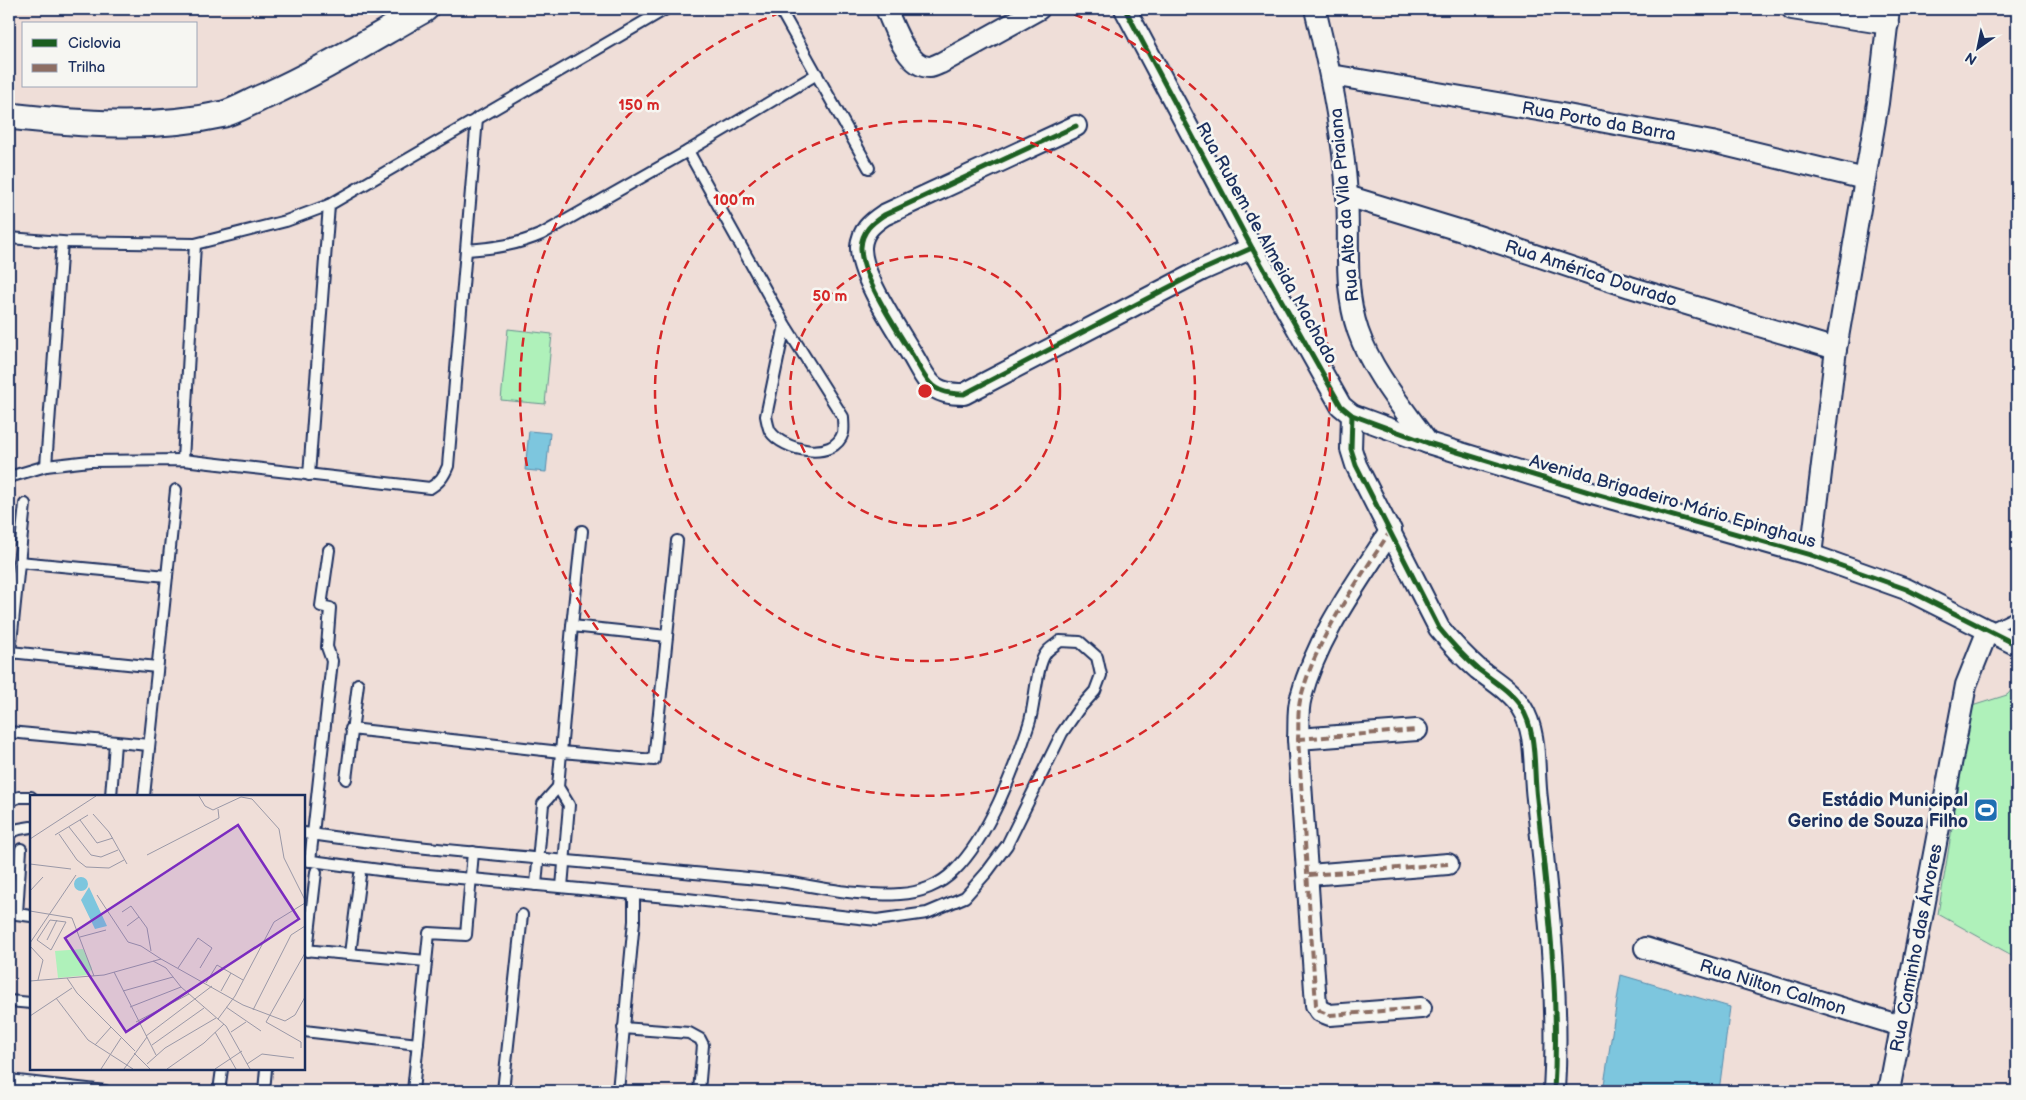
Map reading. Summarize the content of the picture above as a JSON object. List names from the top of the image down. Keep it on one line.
{"streets":{"street":["Rua Porto da Barra","Rua Alto da Vila Praiana","Rua Rubem de Almeida Machado","Rua América Dourado","Avenida Brigadeiro Mário Epinghaus","Rua Caminho das Árvores","Rua Nilton Calmon"]},"crossings":[["Rua Porto da Barra","Rua Alto da Vila Praiana"],["Rua Alto da Vila Praiana","Rua Rubem de Almeida Machado"],["Rua Alto da Vila Praiana","Rua América Dourado"],["Rua Alto da Vila Praiana","Avenida Brigadeiro Mário Epinghaus"],["Rua Rubem de Almeida Machado","Avenida Brigadeiro Mário Epinghaus"],["Avenida Brigadeiro Mário Epinghaus","Rua Caminho das Árvores"],["Rua Caminho das Árvores","Rua Nilton Calmon"]],"places":{"sports":["Estádio Municipal Gerino de Souza Filho"]},"legend":["Ciclovia","Trilha"],"north":"bottom left","rings":["150 m","100 m","50 m"]}
